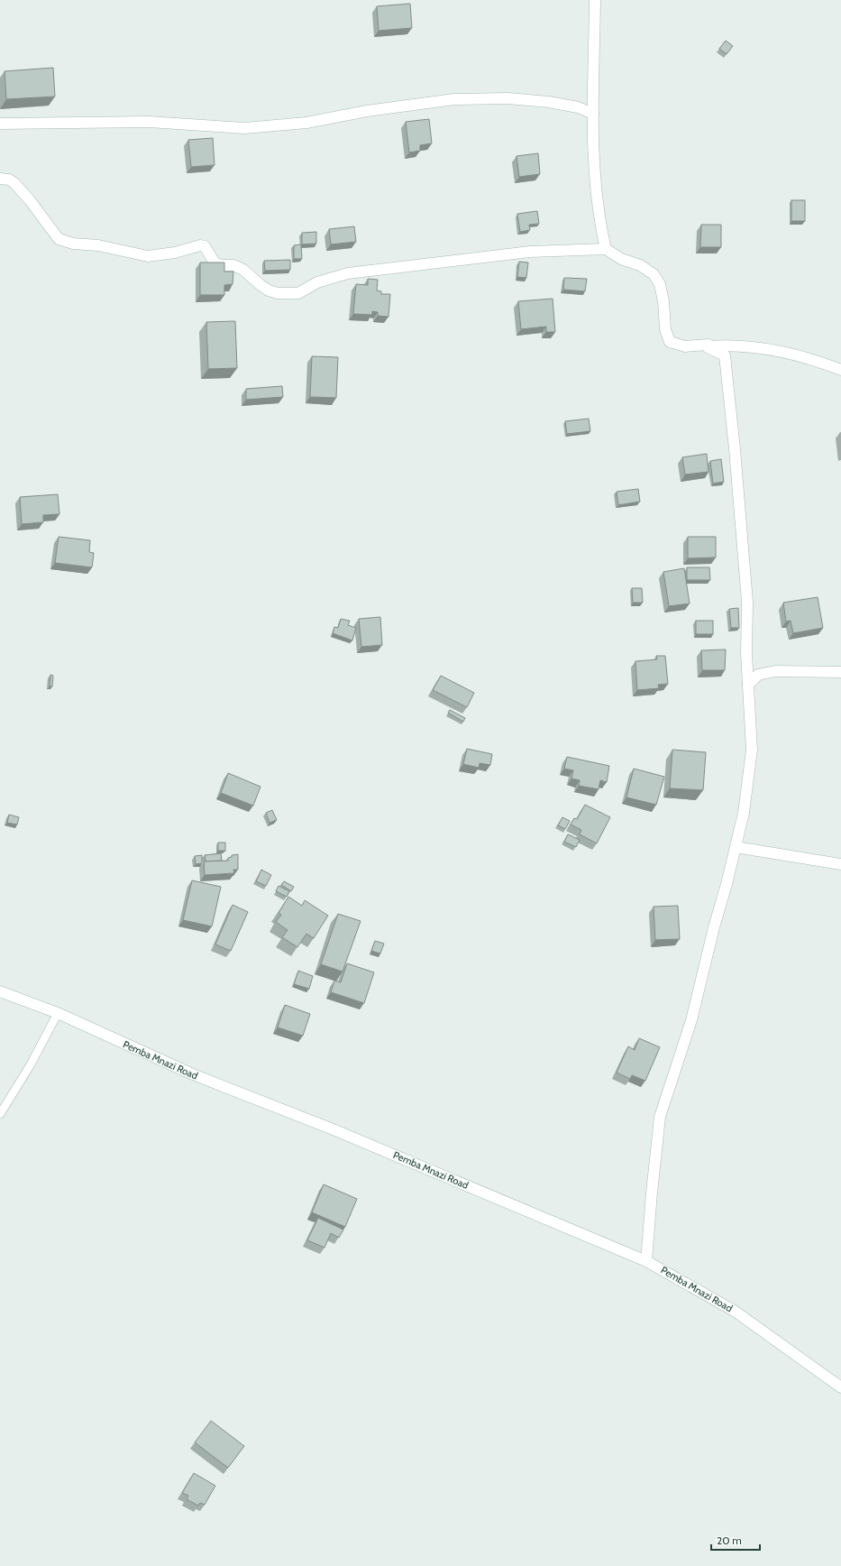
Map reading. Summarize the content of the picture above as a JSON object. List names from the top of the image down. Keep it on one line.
{"streets":{"street":["Pemba Mnazi Road"]},"scale_bar":"20 m"}
